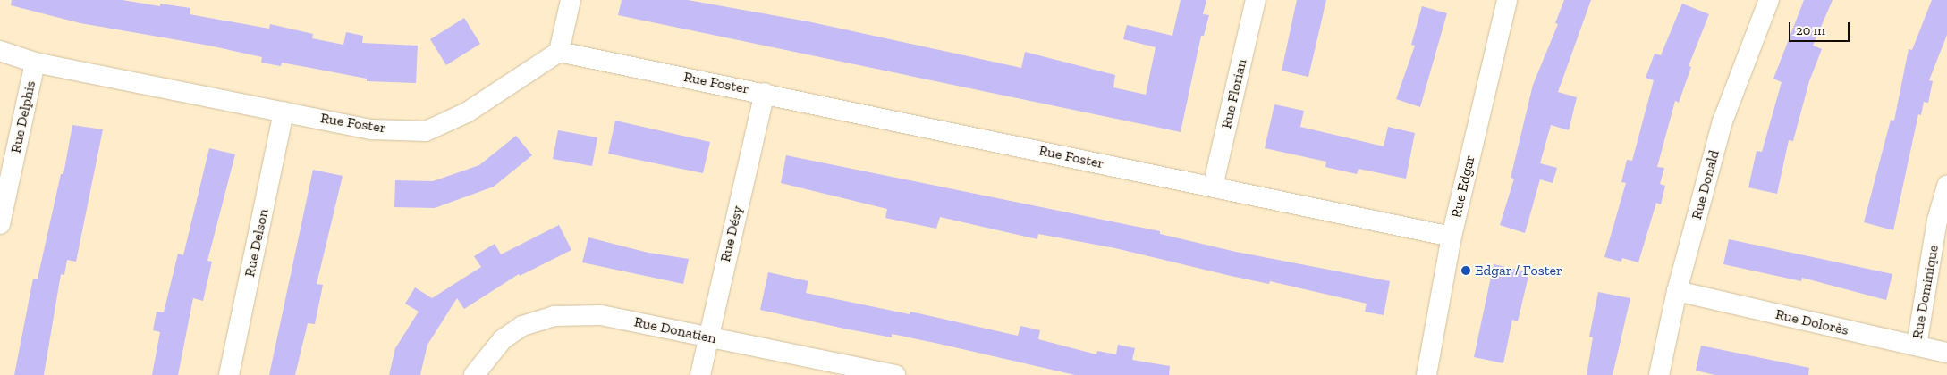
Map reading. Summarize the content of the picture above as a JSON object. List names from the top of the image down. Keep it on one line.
{"streets":{"street":["Rue Foster","Rue Florian","Rue Delphis","Rue Donald","Rue Edgar","Rue Désy","Rue Delson","Rue Dominique","Rue Dolorès","Rue Donatien"]},"crossings":[["Rue Foster","Rue Florian"],["Rue Foster","Rue Delphis"],["Rue Foster","Rue Edgar"],["Rue Foster","Rue Désy"],["Rue Foster","Rue Delson"],["Rue Donald","Rue Dolorès"],["Rue Désy","Rue Donatien"],["Rue Dominique","Rue Dolorès"]],"places":["Edgar / Foster"],"scale_bar":"20 m"}
